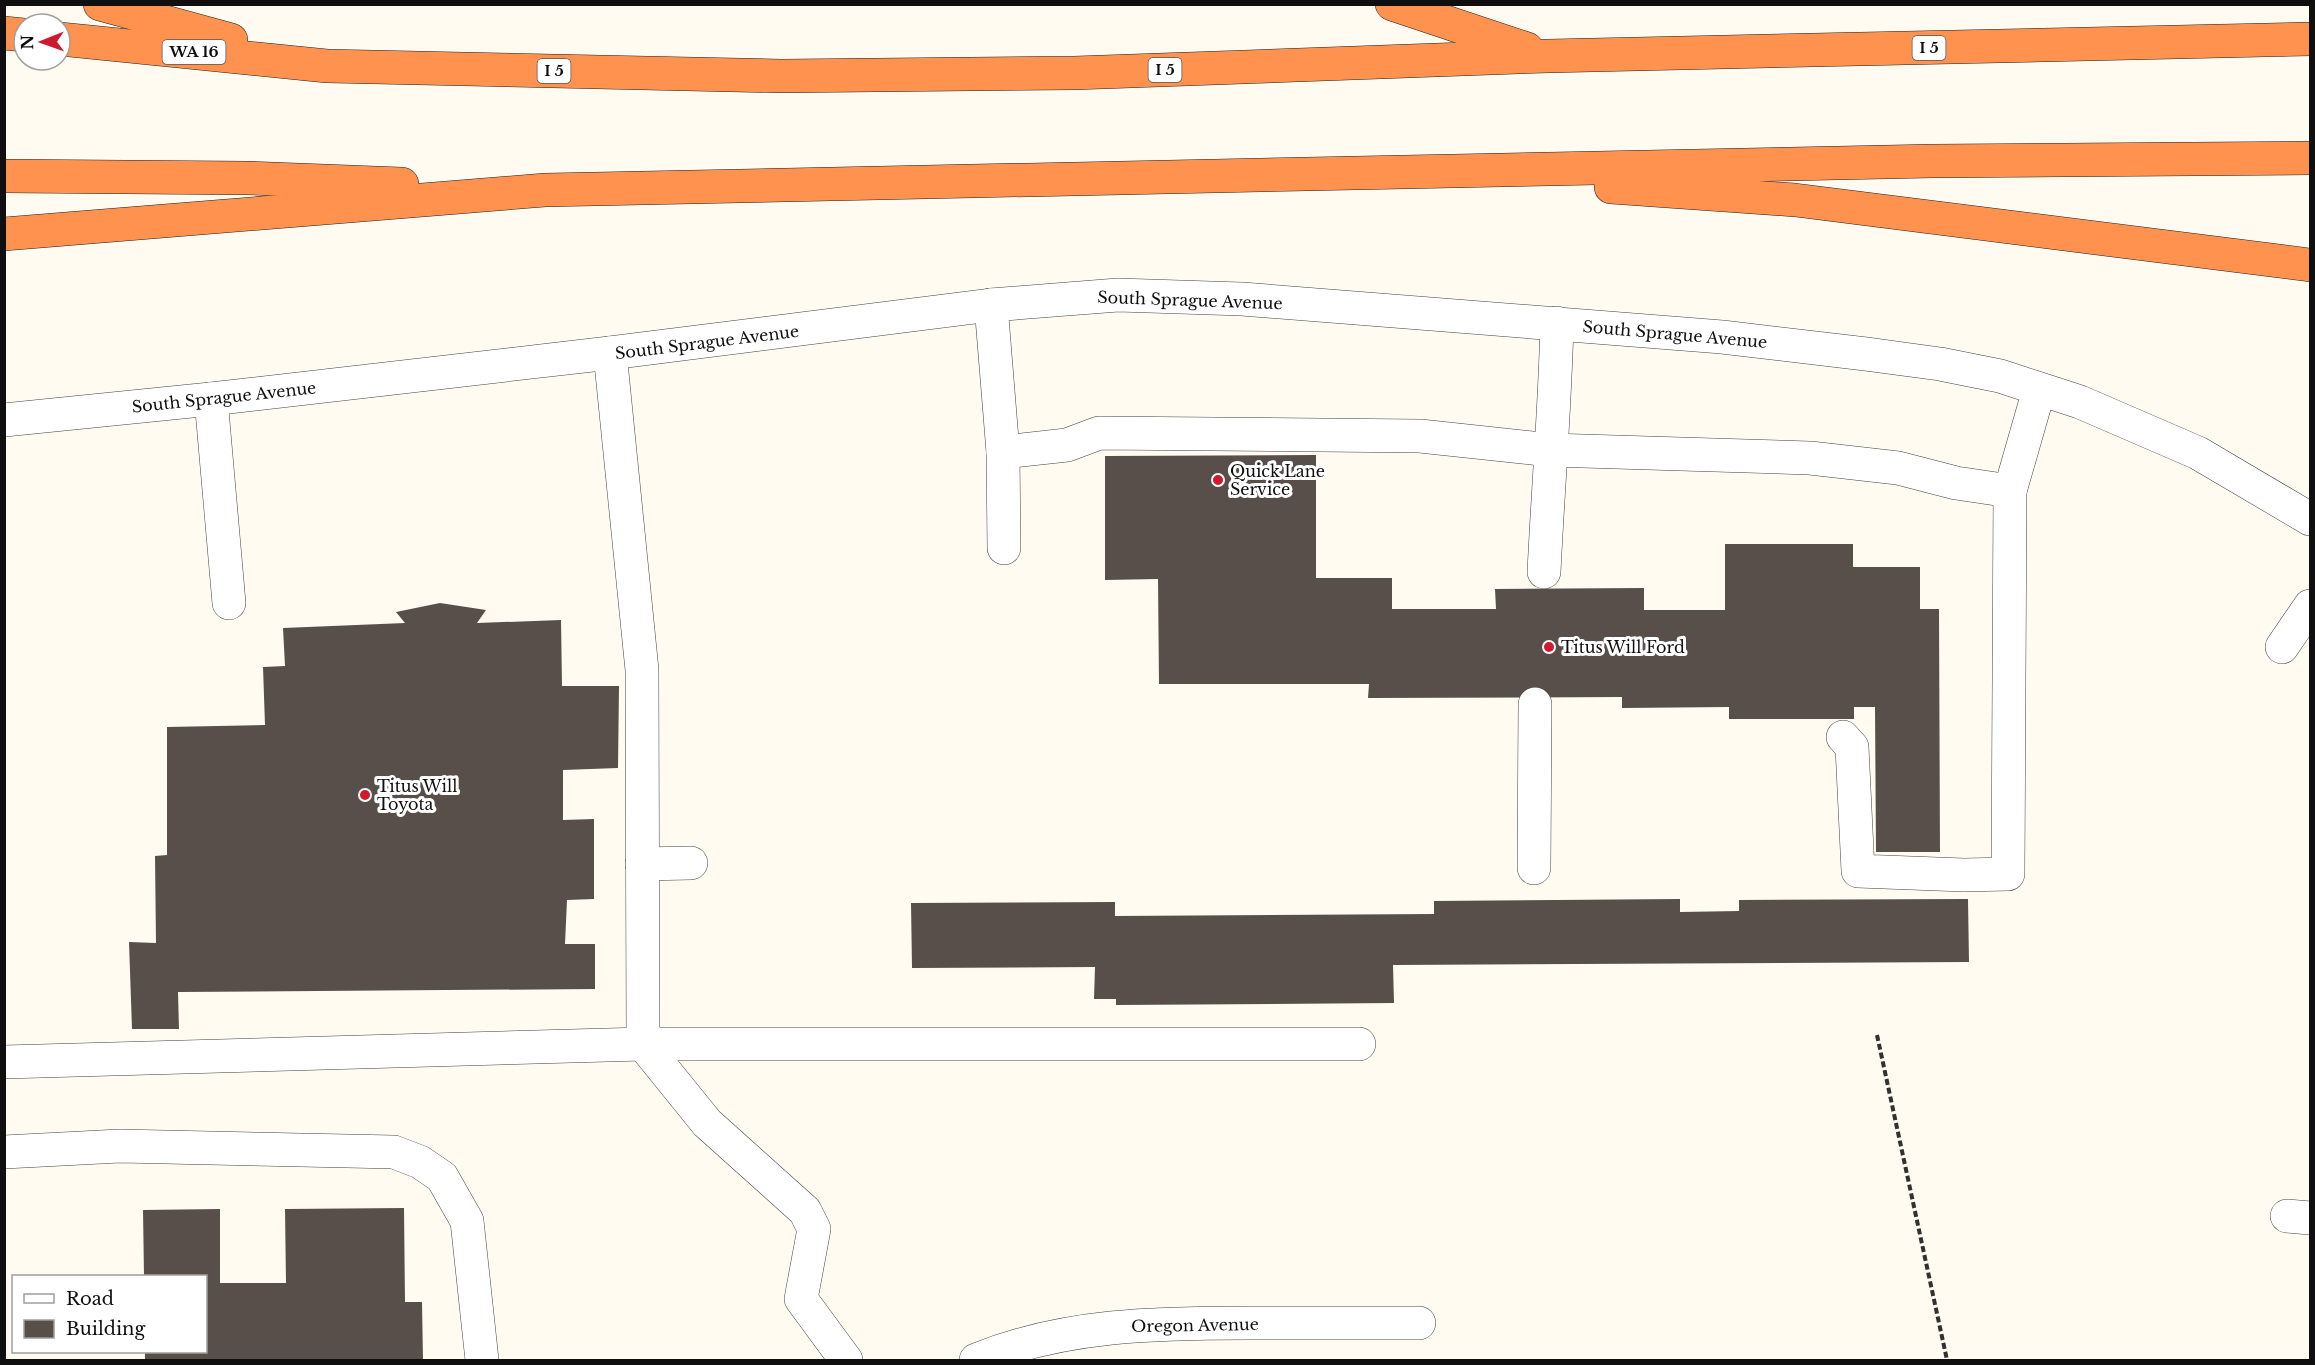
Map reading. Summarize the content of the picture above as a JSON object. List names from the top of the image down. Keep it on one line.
{"streets":{"highway":["I 5","WA 16"],"street":["South Sprague Avenue","Oregon Avenue"]},"crossings":[["I 5","WA 16"]],"places":["Quick Lane Service","Titus Will Ford","Titus Will Toyota"],"legend":["Road","Building"],"north":"left"}
